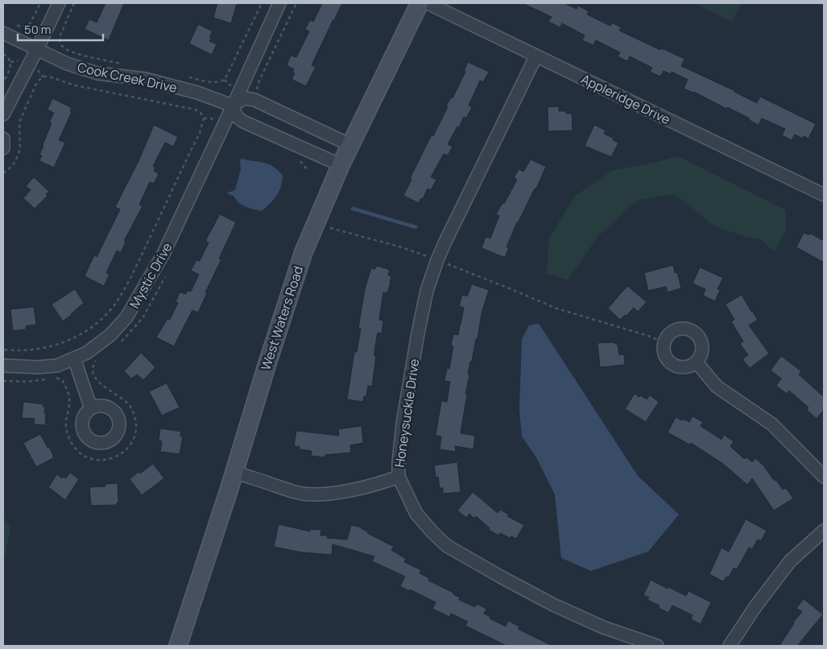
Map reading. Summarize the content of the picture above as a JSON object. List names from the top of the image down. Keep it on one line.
{"streets":{"street":["Cook Creek Drive","Appleridge Drive","Mystic Drive","West Waters Road","Honeysuckle Drive"]},"crossings":[["Cook Creek Drive","Mystic Drive"],["Appleridge Drive","Honeysuckle Drive"]],"scale_bar":"50 m"}
